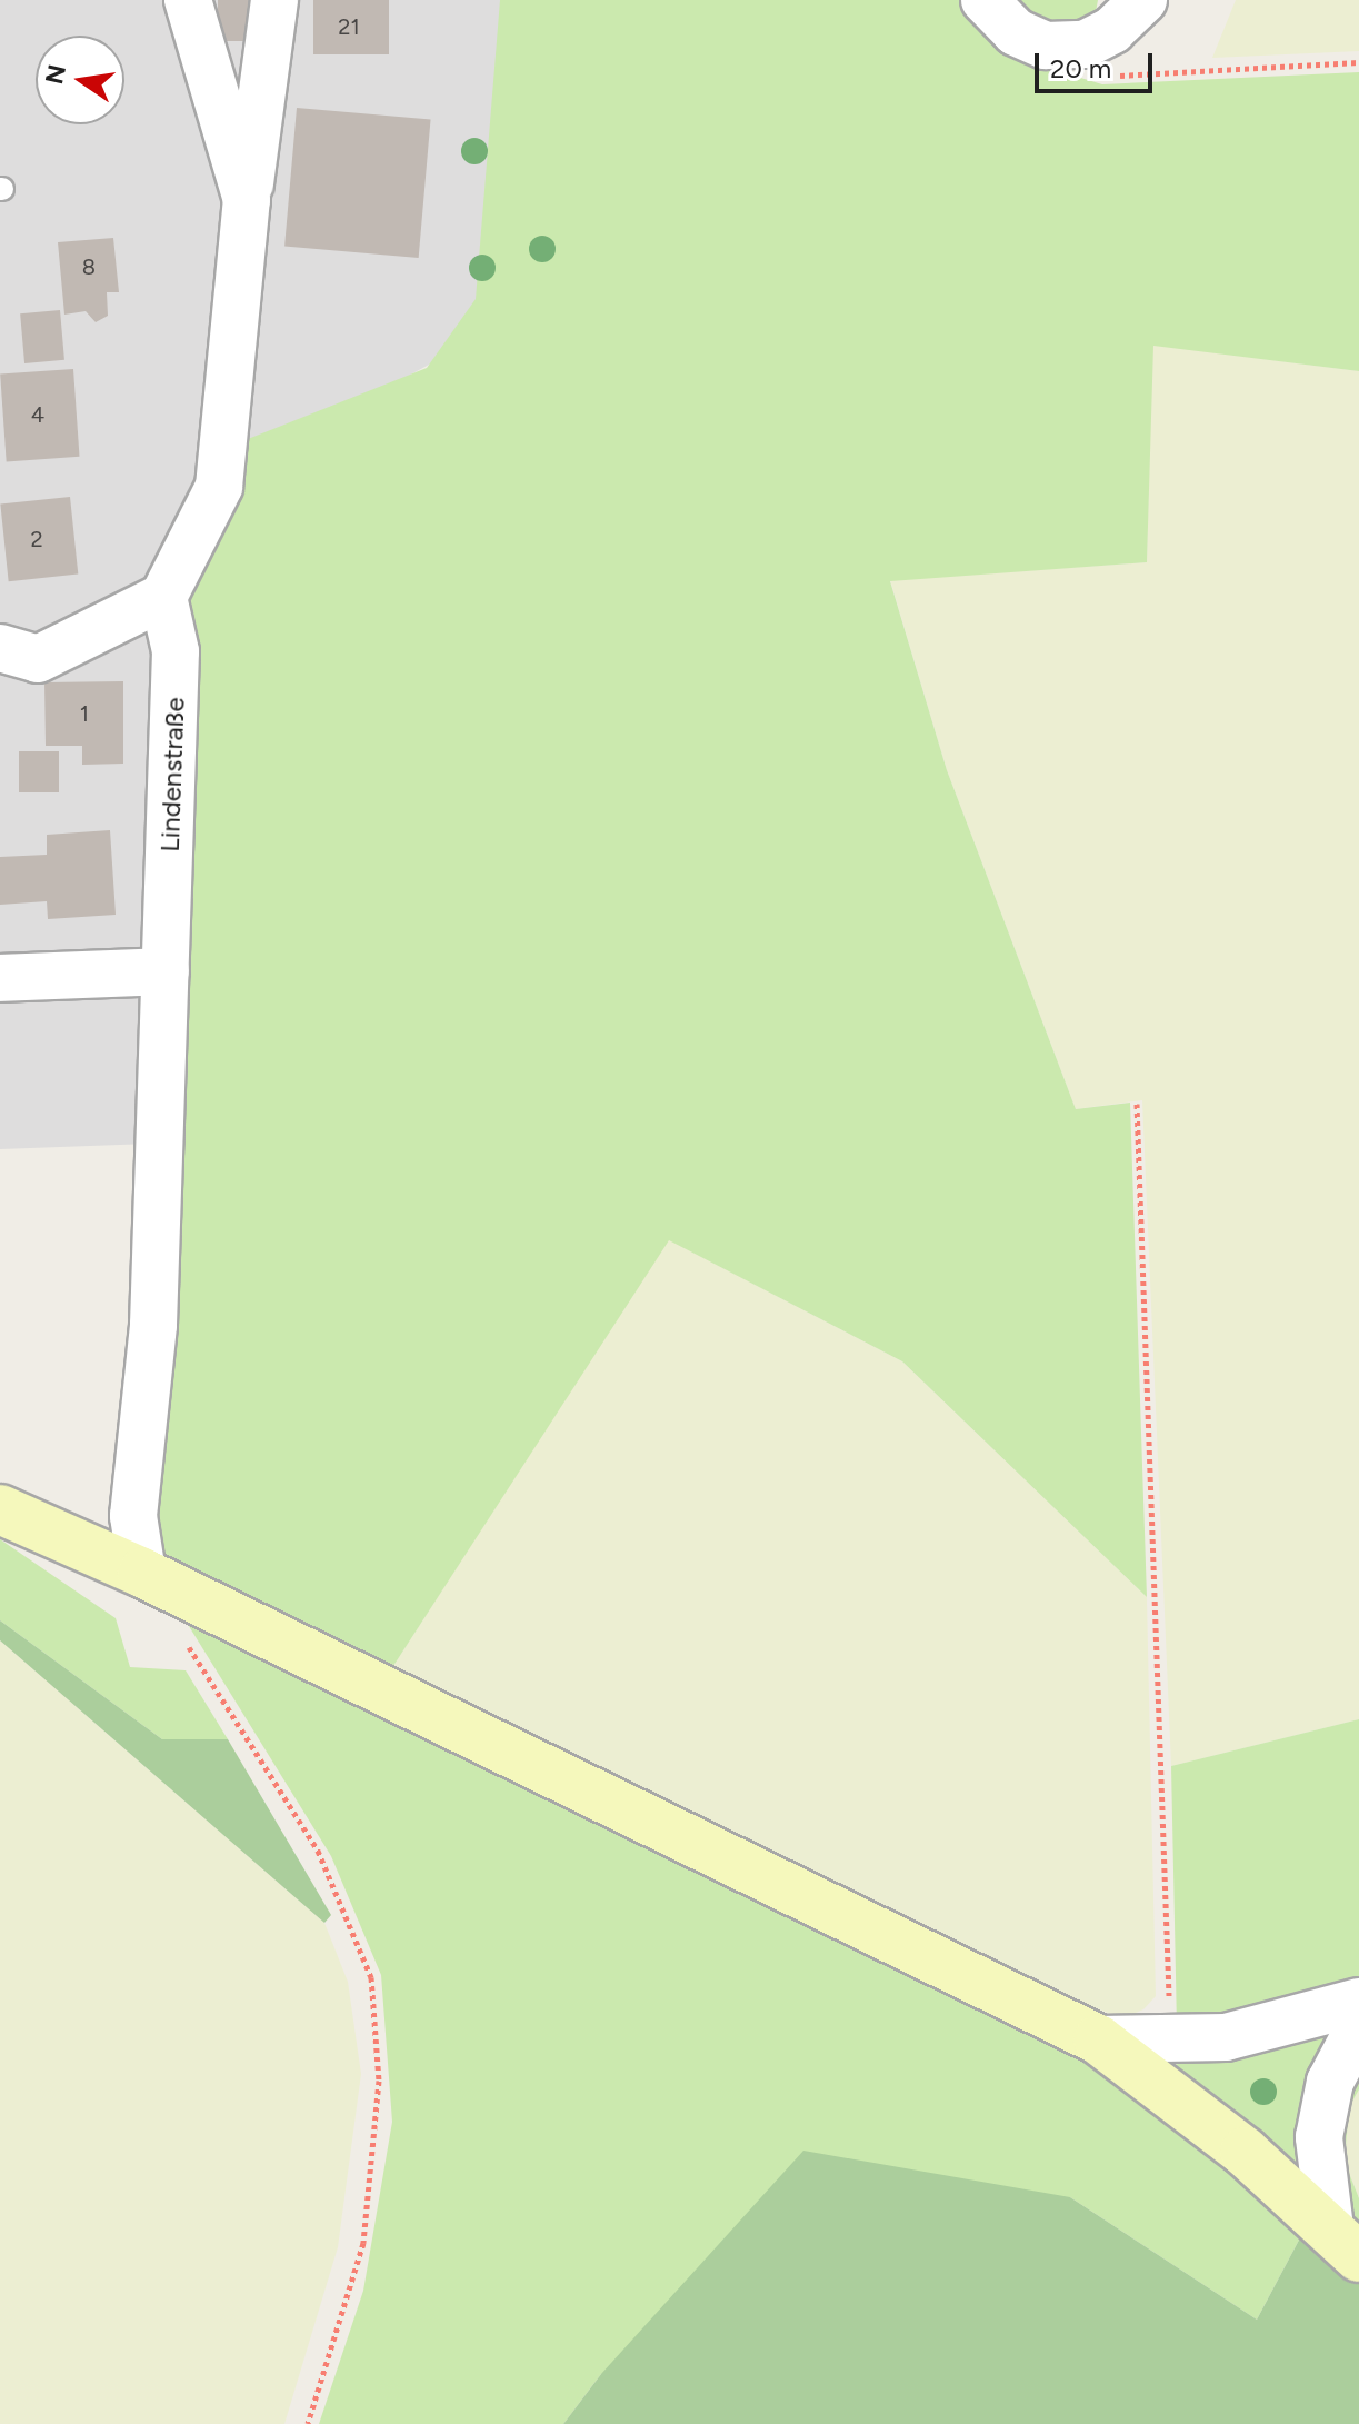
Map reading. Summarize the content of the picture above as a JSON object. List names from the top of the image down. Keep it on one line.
{"streets":{"street":["Lindenstraße"]},"house_numbers":["21","8","4","2","1"],"scale_bar":"20 m","north":"left"}
